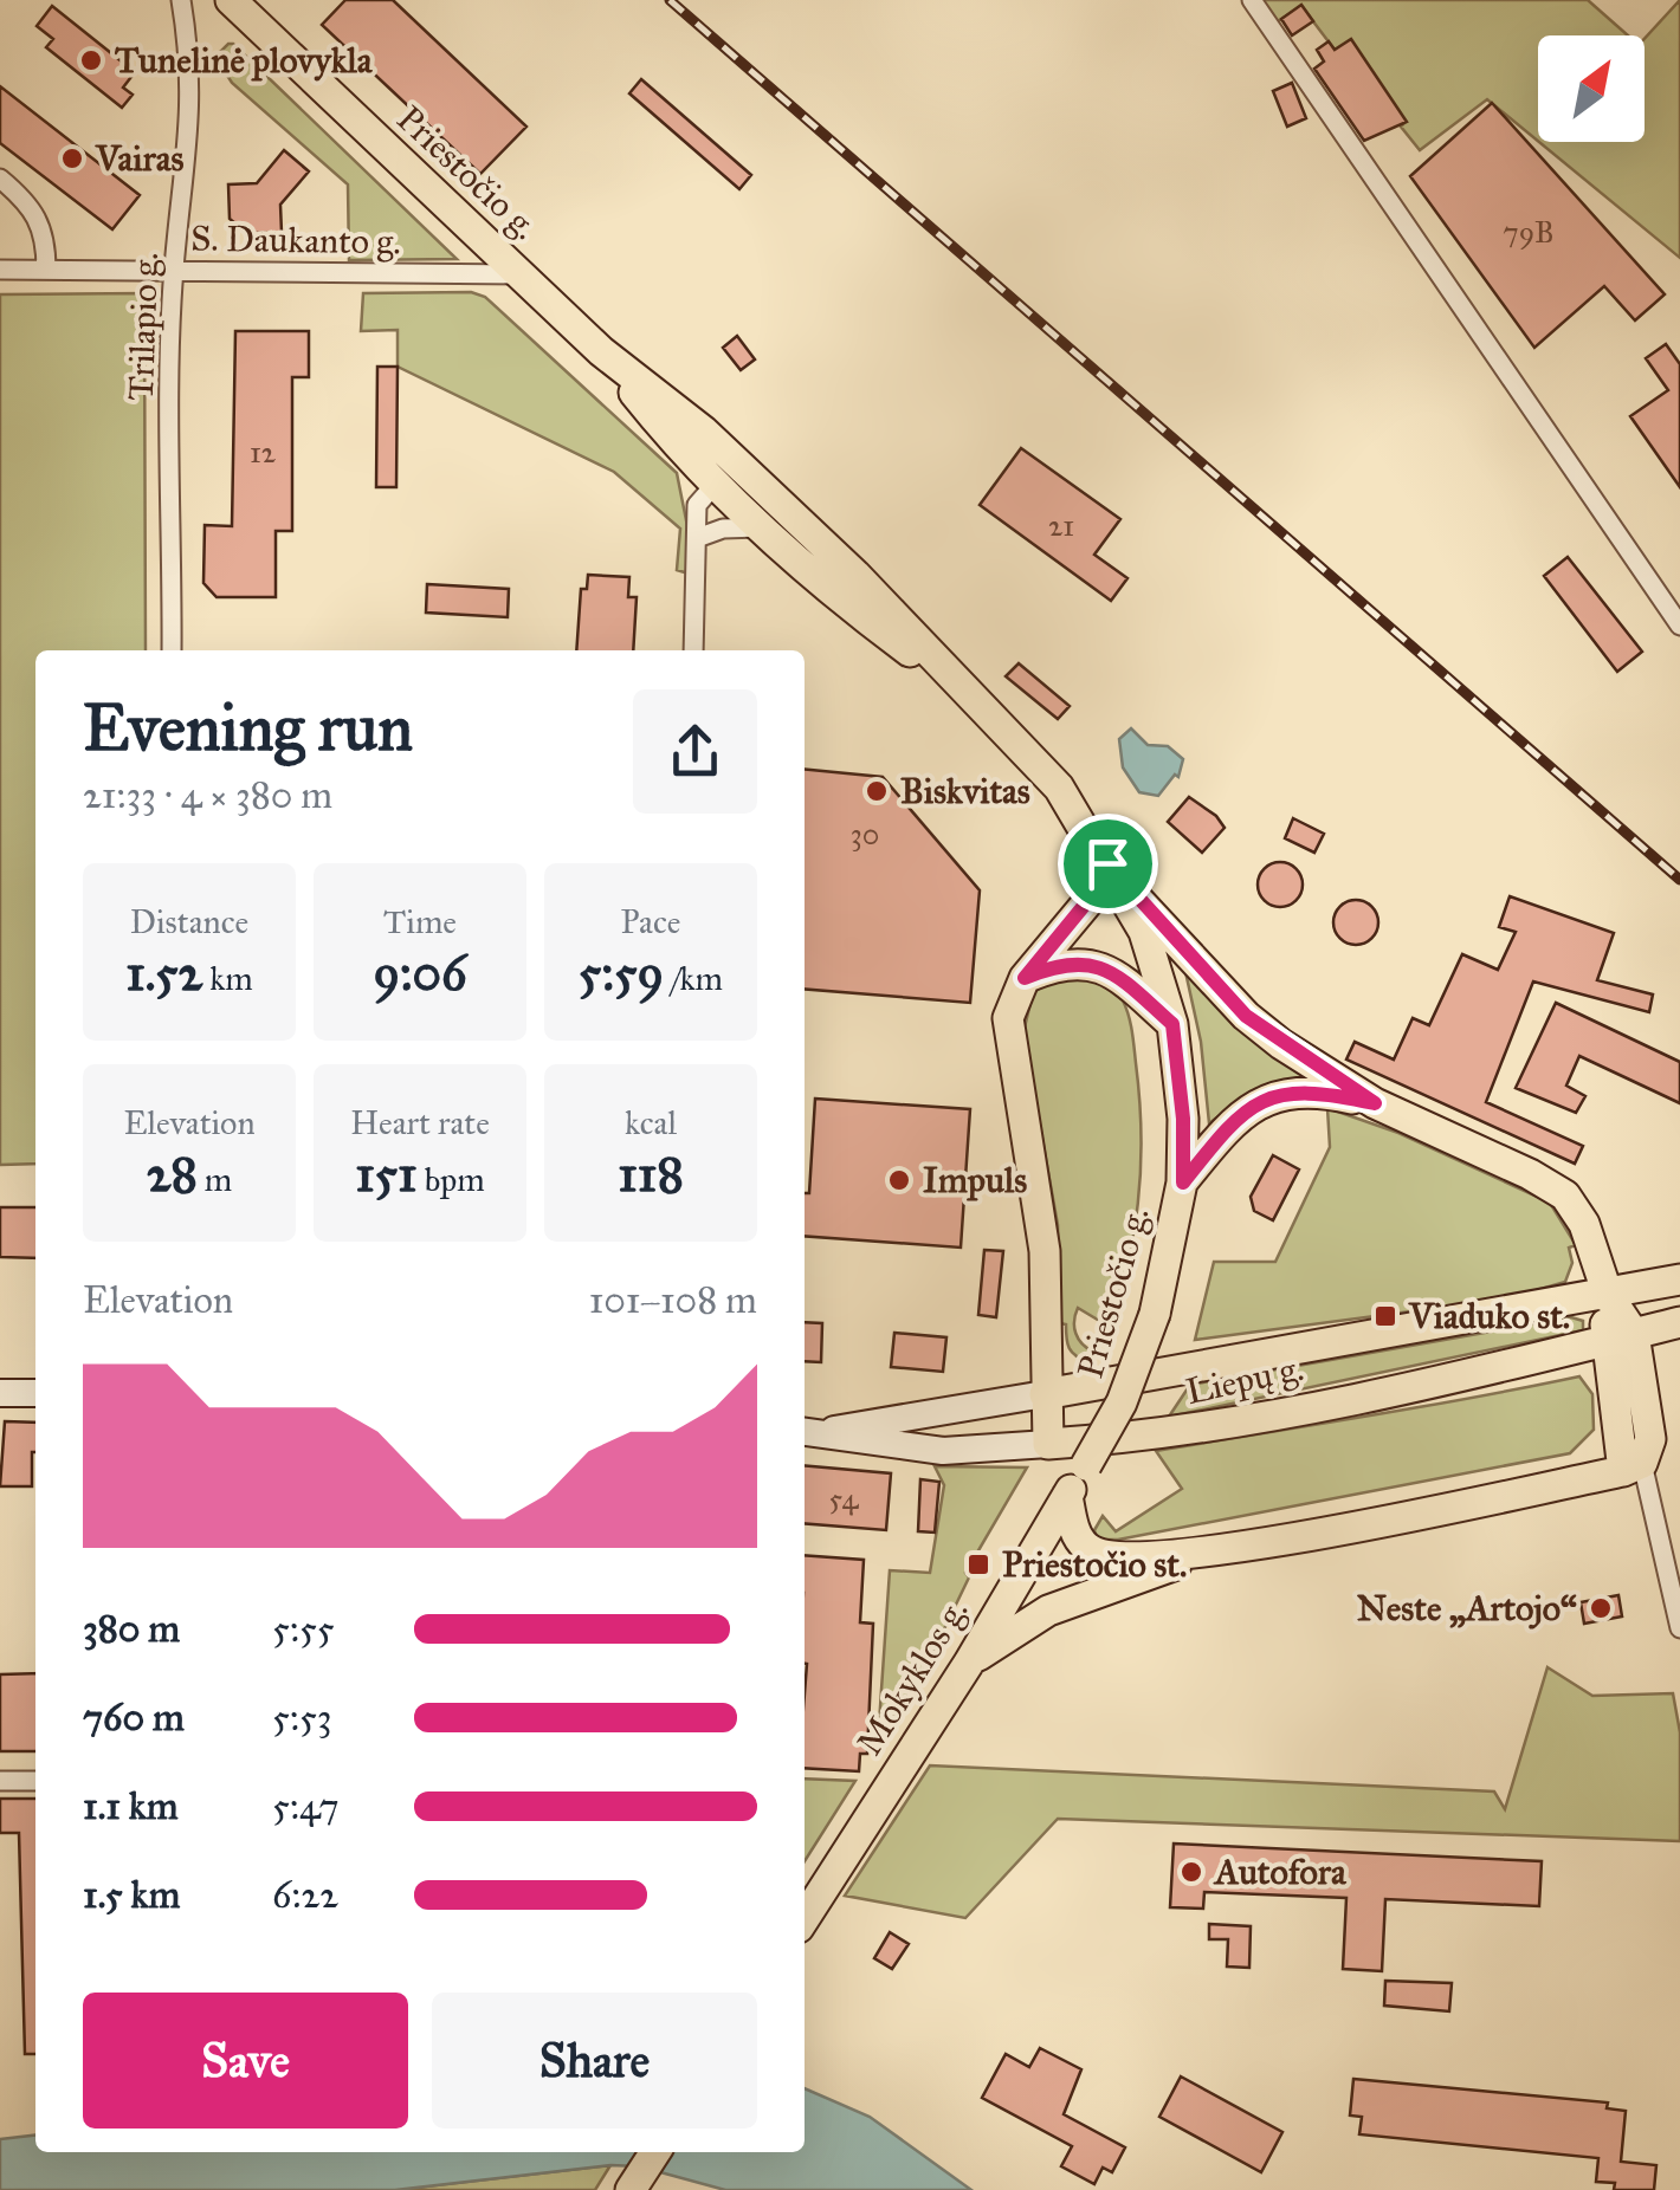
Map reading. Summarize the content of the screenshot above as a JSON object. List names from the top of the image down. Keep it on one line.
{"streets":{"main road":["Priestočio g.","Liepų g.","Mokyklos g."],"street":["S. Daukanto g.","Trilapio g."]},"crossings":[["Priestočio g.","S. Daukanto g."],["Priestočio g.","Mokyklos g."],["S. Daukanto g.","Trilapio g."]],"places":{"other":["Tunelinė plovykla","Vairas","Biskvitas","Impuls","Neste „Artojo“","Autofora"],"transit":["Viaduko st.","Priestočio st."]},"house_numbers":["79B","12","21","30","54"],"north":"top right","page":{"heading":["Evening run","21:33 · 4 × 380 m"],"stats":[["Distance","1.52 km"],["Time","9:06"],["Pace","5:59 /km"],["Elevation","28 m"],["Heart rate","151 bpm"],["kcal","118"]],"chart":["Elevation","101–108 m"],"list":[{"name":"380 m","note":"5:55"},{"name":"760 m","note":"5:53"},{"name":"1.1 km","note":"5:47"},{"name":"1.5 km","note":"6:22"}],"buttons":["Save","Share"]}}
